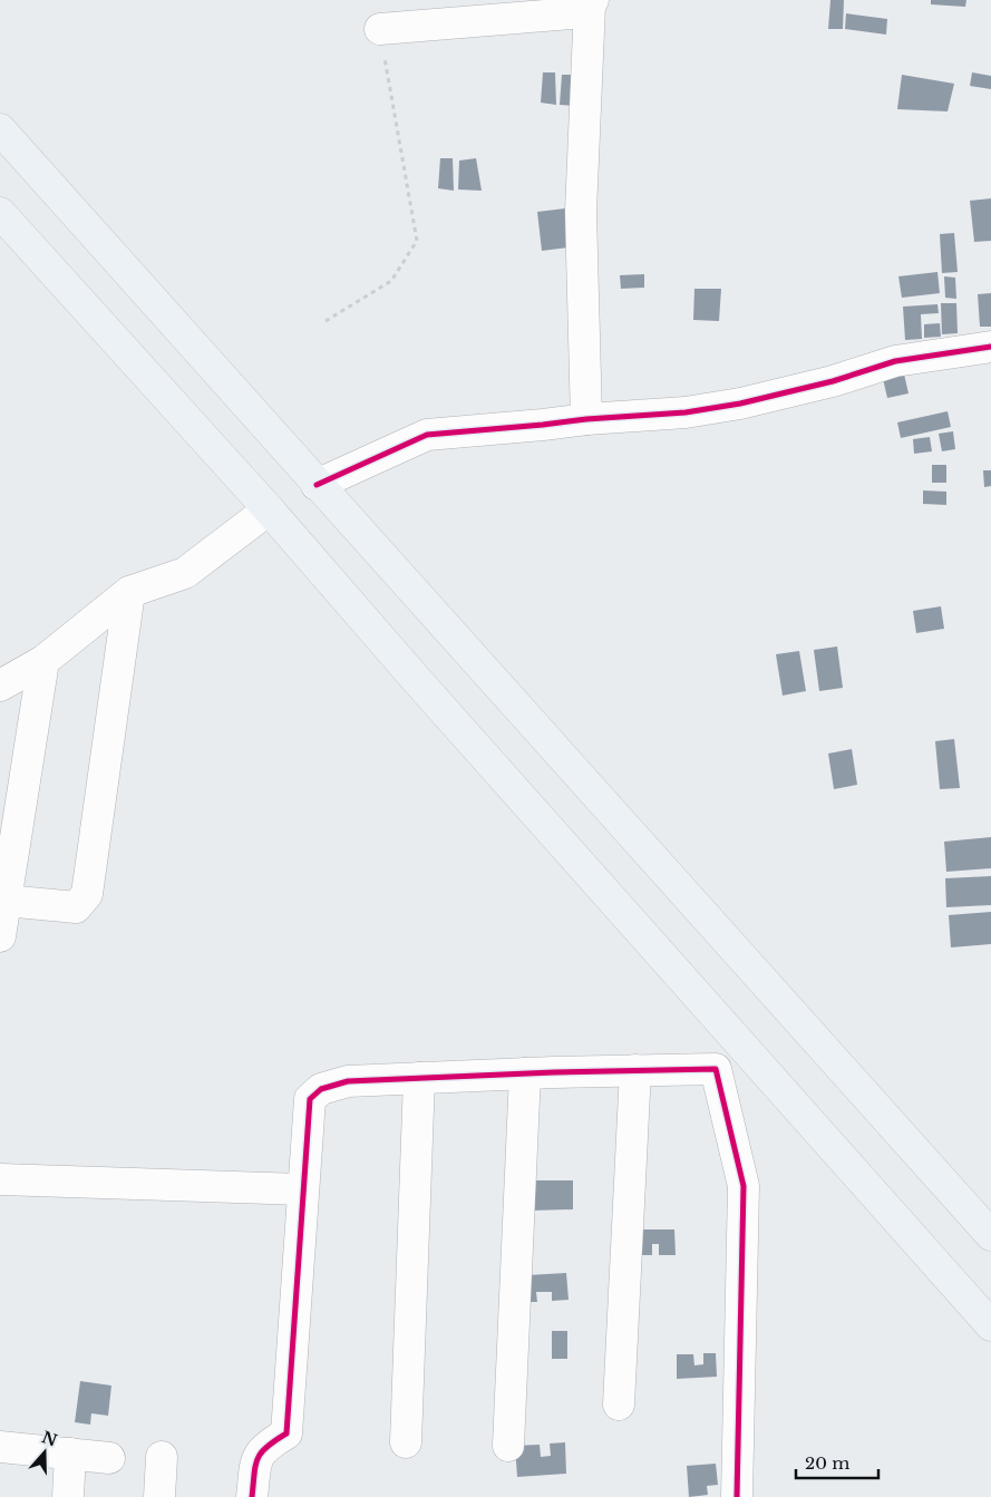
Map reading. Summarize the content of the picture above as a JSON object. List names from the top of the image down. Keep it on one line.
{"scale_bar":"20 m","north":"top"}
